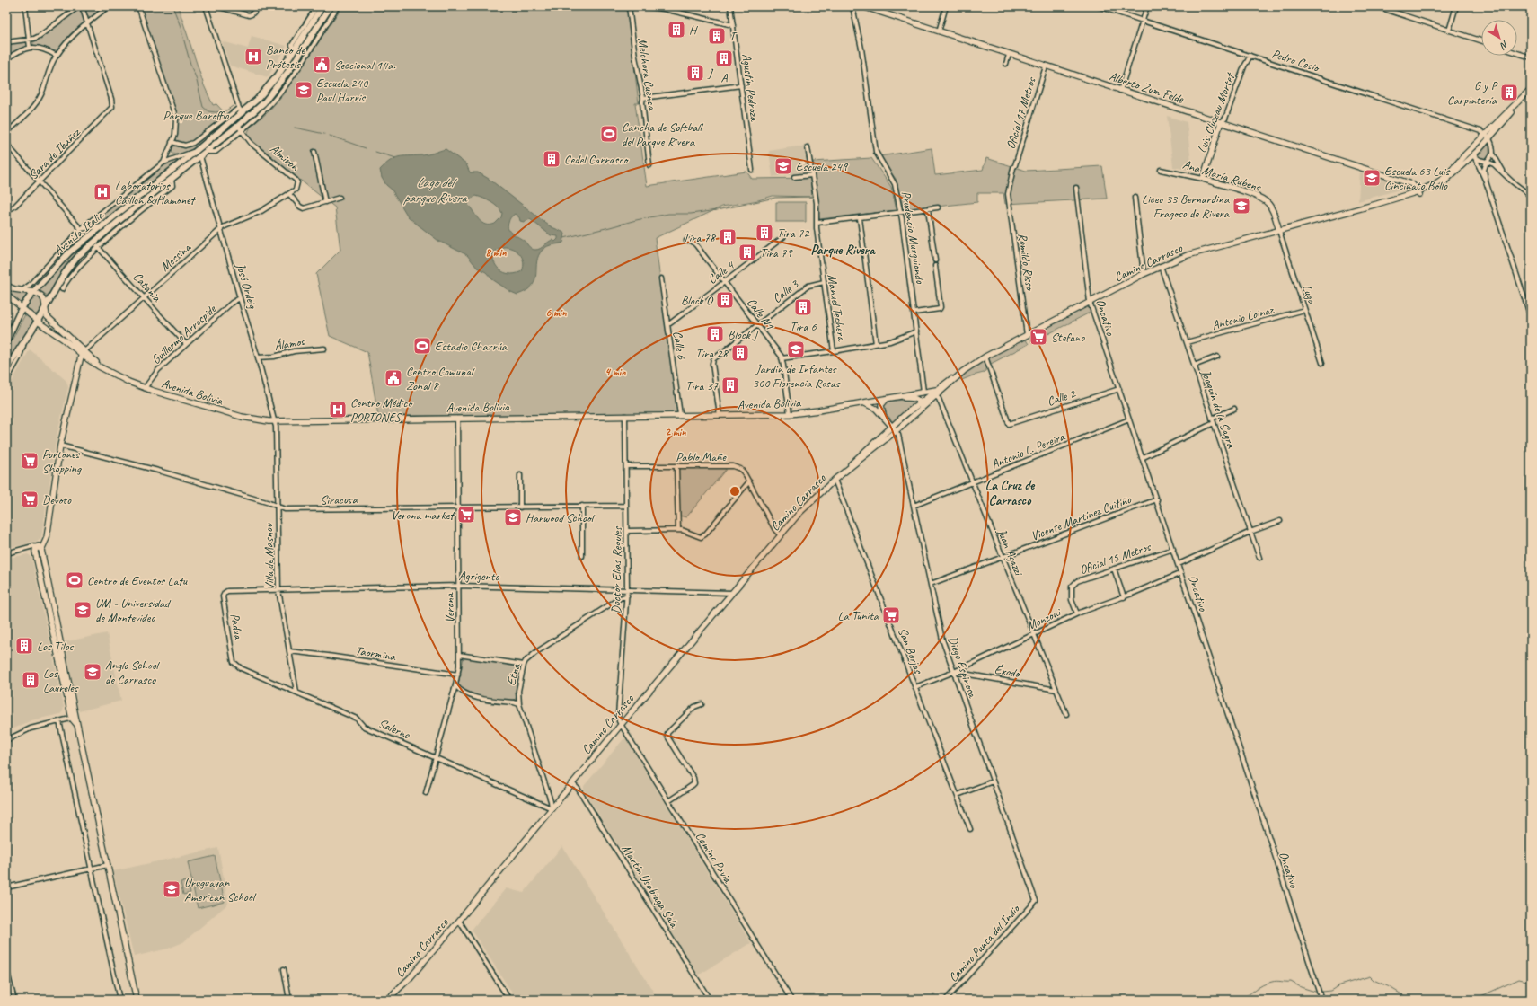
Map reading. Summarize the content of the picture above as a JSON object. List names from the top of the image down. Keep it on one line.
{"streets":{"main road":["Avenida Italia"],"street":["Pedro Cosio","Melchora Cuenca","Agustín Pedroza","Alberto Zum Felde","Oficial 17 Metros","Luis Cluzeau Mortet","Sara de Ibañez","Almirón","Ana María Rubens","Prudencio Murguiondo","Messina","Romildo Risso","Camino Carrasco","Calle 4","José Ordeig","Catania","Calle 3","Lugo","Manuel Techera","Calle N1","Oncativo","Antonio Loinaz","Guillermo Arrospide","Álamos","Calle 6","Avenida Bolivia","Calle 2","Joaquín de la Sagra","Antonio L. Pereira","Pablo Mañe","Siracusa","Vicente Martínez Cuitiño","Juan Agazzi","Villa de Masnou","Oficial 15 Metros","Doctor Elias Regules","Agrigento","Verona","Monzoni","Padua","San Borjas","Taormina","Diego Espinosa","Éxodo","Etna","Salerno","Camino Pavia","Martín Usabiaga Sala","Camino Punta del Indio"]},"crossings":[["Pedro Cosio","Luis Cluzeau Mortet"],["Pedro Cosio","Camino Carrasco"],["Alberto Zum Felde","Oficial 17 Metros"],["Alberto Zum Felde","Luis Cluzeau Mortet"],["Alberto Zum Felde","Camino Carrasco"],["Oficial 17 Metros","Romildo Risso"],["Luis Cluzeau Mortet","Ana María Rubens"],["Almirón","Avenida Italia"],["Almirón","Messina"],["Ana María Rubens","Camino Carrasco"],["Ana María Rubens","Lugo"],["Avenida Italia","José Ordeig"],["Avenida Italia","Catania"],["Avenida Italia","Avenida Bolivia"],["Prudencio Murguiondo","Avenida Bolivia"],["Messina","José Ordeig"],["Messina","Catania"],["Messina","Avenida Bolivia"],["Romildo Risso","Camino Carrasco"],["Camino Carrasco","Lugo"],["Camino Carrasco","Oncativo"],["Camino Carrasco","Avenida Bolivia"],["Camino Carrasco","Calle 2"],["Camino Carrasco","Joaquín de la Sagra"],["Camino Carrasco","Pablo Mañe"],["Camino Carrasco","Juan Agazzi"],["Camino Carrasco","Doctor Elias Regules"],["Camino Carrasco","Agrigento"],["Camino Carrasco","San Borjas"],["Camino Carrasco","Diego Espinosa"],["Camino Carrasco","Etna"],["Camino Carrasco","Salerno"],["Camino Carrasco","Camino Pavia"],["Camino Carrasco","Martín Usabiaga Sala"],["Calle 4","Calle N1"],["José Ordeig","Guillermo Arrospide"],["José Ordeig","Álamos"],["José Ordeig","Avenida Bolivia"],["José Ordeig","Villa de Masnou"],["Catania","Guillermo Arrospide"],["Calle 3","Manuel Techera"],["Calle 3","Calle N1"],["Calle 3","Avenida Bolivia"],["Lugo","Antonio Loinaz"],["Calle N1","Avenida Bolivia"],["Oncativo","Calle 2"],["Oncativo","Antonio L. Pereira"],["Oncativo","Vicente Martínez Cuitiño"],["Oncativo","Oficial 15 Metros"],["Oncativo","Monzoni"],["Antonio Loinaz","Joaquín de la Sagra"],["Guillermo Arrospide","Avenida Bolivia"],["Calle 6","Avenida Bolivia"],["Avenida Bolivia","Villa de Masnou"],["Avenida Bolivia","Doctor Elias Regules"],["Avenida Bolivia","Verona"],["Antonio L. Pereira","Juan Agazzi"],["Antonio L. Pereira","Diego Espinosa"],["Pablo Mañe","Doctor Elias Regules"],["Siracusa","Villa de Masnou"],["Siracusa","Doctor Elias Regules"],["Siracusa","Verona"],["Vicente Martínez Cuitiño","Juan Agazzi"],["Vicente Martínez Cuitiño","Diego Espinosa"],["Juan Agazzi","Monzoni"],["Juan Agazzi","Éxodo"],["Villa de Masnou","Agrigento"],["Villa de Masnou","Taormina"],["Villa de Masnou","Salerno"],["Oficial 15 Metros","Monzoni"],["Doctor Elias Regules","Agrigento"],["Doctor Elias Regules","Etna"],["Doctor Elias Regules","Camino Pavia"],["Agrigento","Verona"],["Agrigento","Padua"],["Verona","Taormina"],["Verona","Salerno"],["Monzoni","San Borjas"],["Monzoni","Diego Espinosa"],["Monzoni","Éxodo"],["Padua","Salerno"],["Diego Espinosa","Éxodo"],["Diego Espinosa","Camino Punta del Indio"],["Etna","Salerno"]],"districts":["Parque Rivera","La Cruz de Carrasco"],"water":["Lago del parque Rivera"],"parks":["Parque Baroffio"],"places":{"building":["H","I","A","J","G y P Carpintería","Cedel Carrasco","Tira 72","Tira 78","Tira 79","Block O","Tira 6","Block J","Tira 28","Tira 37","Los Tilos","Los Laureles"],"hospital":["Banco de Prótesis","Laboratorios Caillon & Hamonet","Centro Médico PORTONES"],"public building":["Seccional 14a.","Centro Comunal Zonal 8"],"school or university":["Escuela 240 Paul Harris","Escuela 249","Escuela 63 Luis Cincinato Bollo","Liceo 33 Bernardina Fragoso de Rivera","Jardin de Infantes 300 Florencia Rosas","Harwood School","UM - Universidad de Montevideo","Anglo School de Carrasco","Uruguayan American School"],"sports":["Cancha de Softball del Parque Rivera","Estadio Charrúa","Centro de Eventos Latu"],"supermarket":["Stefano","Portones Shopping","Devoto","Verona market","La Tunita"]},"north":"bottom right","rings":["8 min","6 min","4 min","2 min"]}
